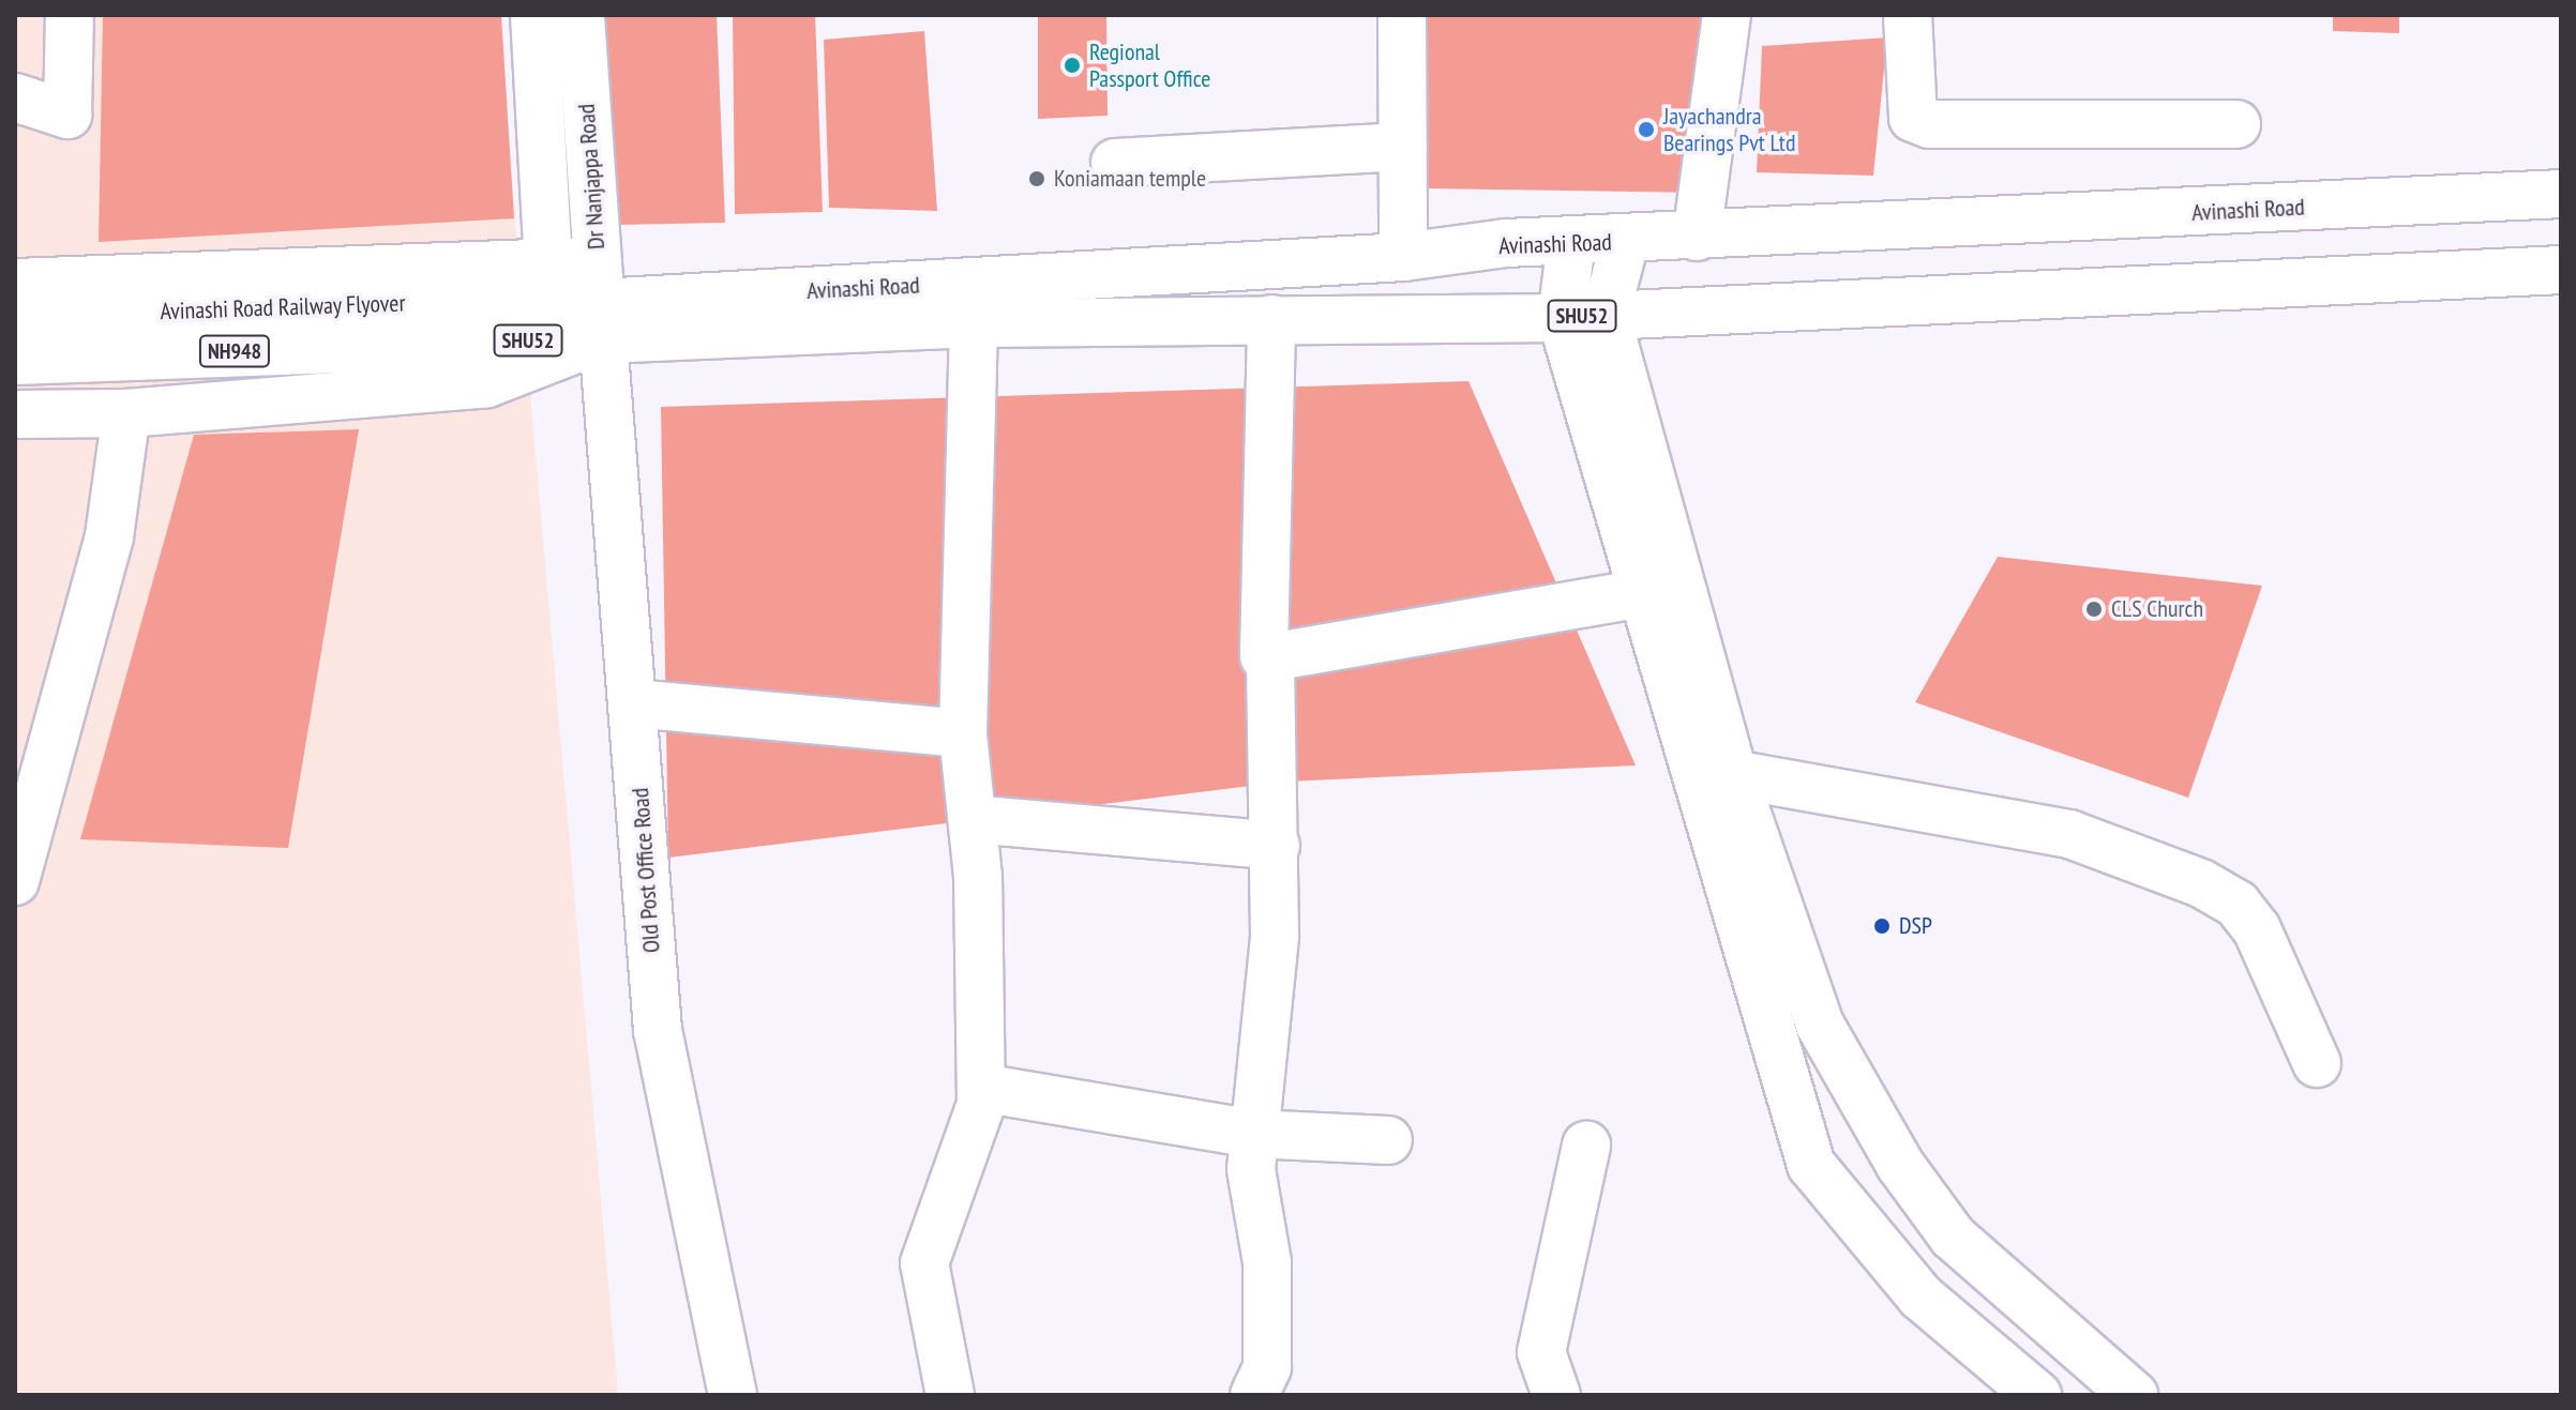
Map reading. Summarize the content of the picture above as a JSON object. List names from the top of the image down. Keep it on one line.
{"streets":{"main road":["Dr Nanjappa Road","Avinashi Road","Avinashi Road Railway Flyover","SHU52","NH948","Old Post Office Road"]},"crossings":[["Dr Nanjappa Road","Avinashi Road"],["Dr Nanjappa Road","Avinashi Road Railway Flyover"],["Dr Nanjappa Road","Old Post Office Road"],["Avinashi Road","Avinashi Road Railway Flyover"],["Avinashi Road","Old Post Office Road"],["Avinashi Road Railway Flyover","Old Post Office Road"]],"places":["Regional Passport Office","Jayachandra Bearings Pvt Ltd","Koniamaan temple","CLS Church","DSP"]}
